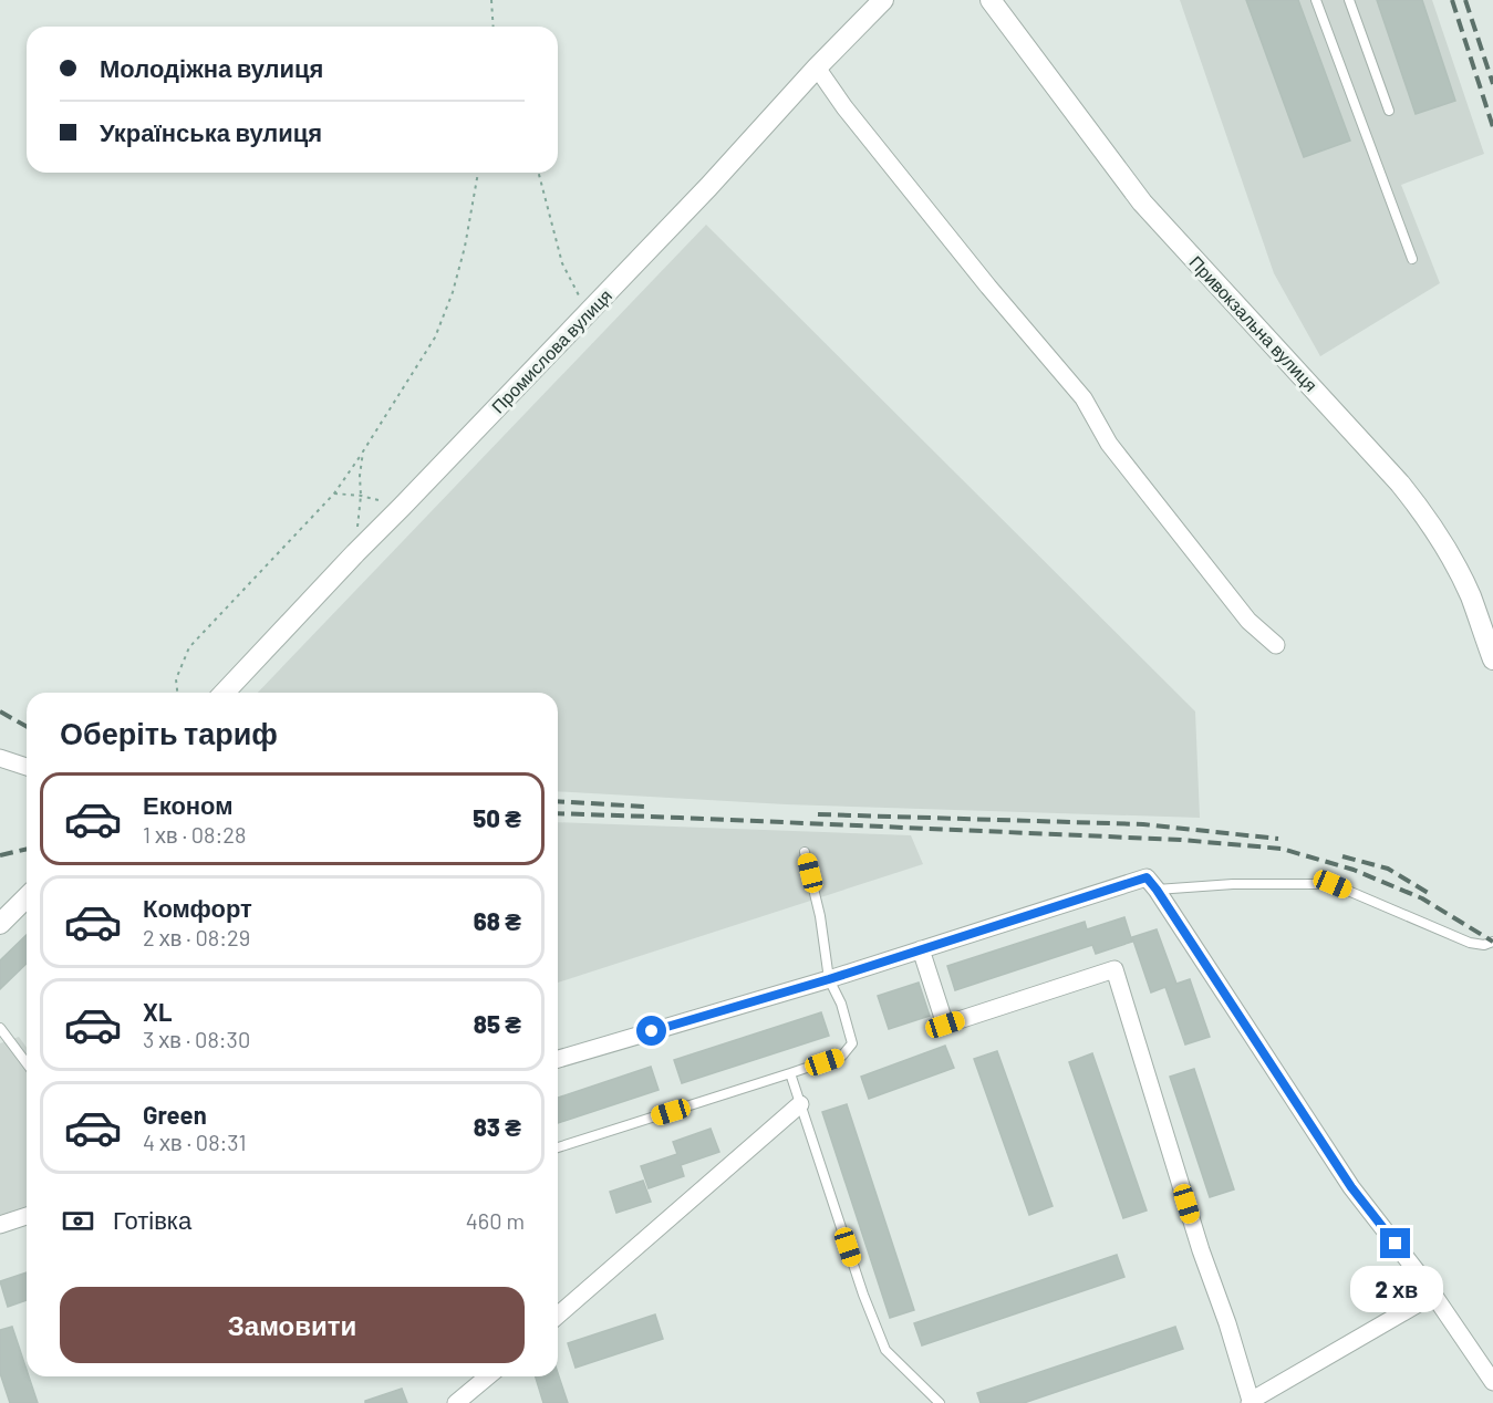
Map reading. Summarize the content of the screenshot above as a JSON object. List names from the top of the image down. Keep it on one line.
{"streets":{"street":["Привокзальна вулиця","Промислова вулиця"]},"page":{"banner":["Молодіжна вулиця","Українська вулиця"],"heading":"Оберіть тариф","list":[{"name":"Економ","note":"1 хв · 08:28","value":"50 ₴"},{"name":"Комфорт","note":"2 хв · 08:29","value":"68 ₴"},{"name":"XL","note":"3 хв · 08:30","value":"85 ₴"},{"name":"Green","note":"4 хв · 08:31","value":"83 ₴"}],"pay":["Готівка","460 m"],"bubble":"2 хв","buttons":"Замовити"}}
